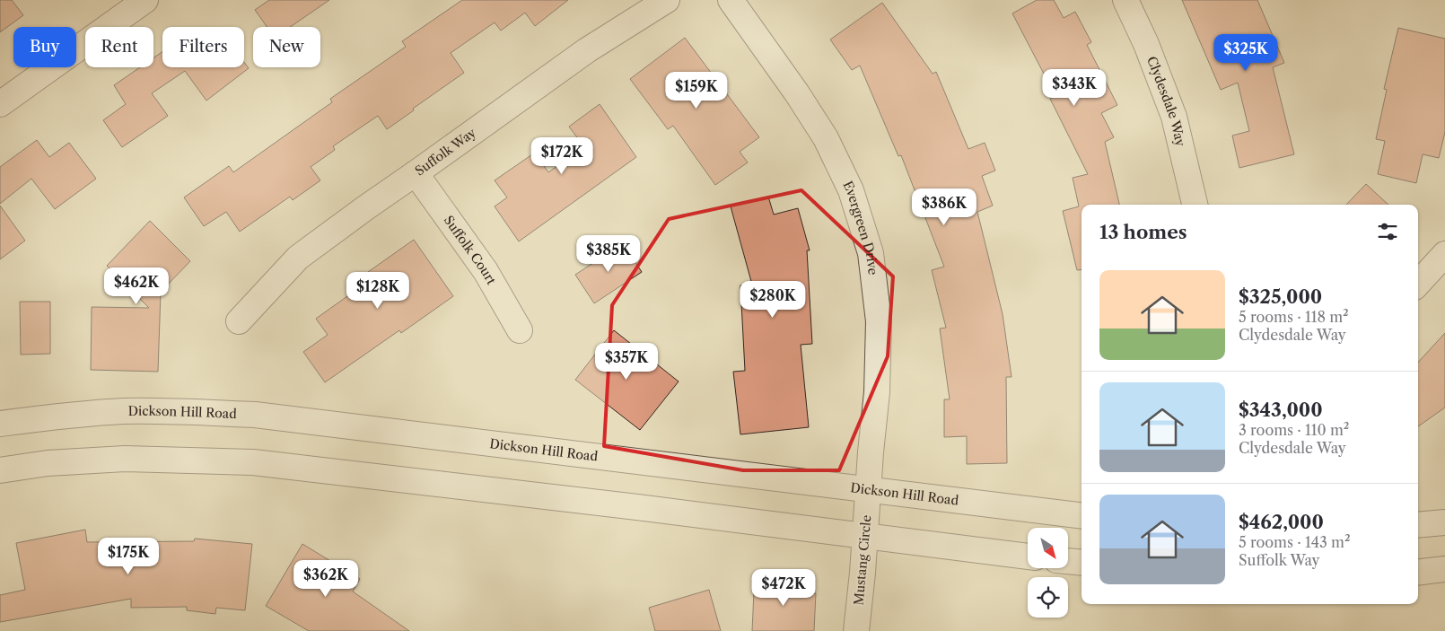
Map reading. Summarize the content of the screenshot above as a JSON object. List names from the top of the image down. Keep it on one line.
{"streets":{"street":["Clydesdale Way","Suffolk Way","Evergreen Drive","Suffolk Court","Dickson Hill Road","Mustang Circle"]},"crossings":[["Suffolk Way","Suffolk Court"],["Evergreen Drive","Dickson Hill Road"],["Evergreen Drive","Mustang Circle"],["Dickson Hill Road","Mustang Circle"]],"north":"bottom right","page":{"chip":["Buy","Rent","Filters","New"],"price":["$325K","$343K","$159K","$172K","$386K","$385K","$462K","$128K","$280K","$357K","$175K","$362K","$472K"],"heading":"13 homes","list":[{"name":"$325,000","note":"5 rooms · 118 m² · Clydesdale Way"},{"name":"$343,000","note":"3 rooms · 110 m² · Clydesdale Way"},{"name":"$462,000","note":"5 rooms · 143 m² · Suffolk Way"}]}}
